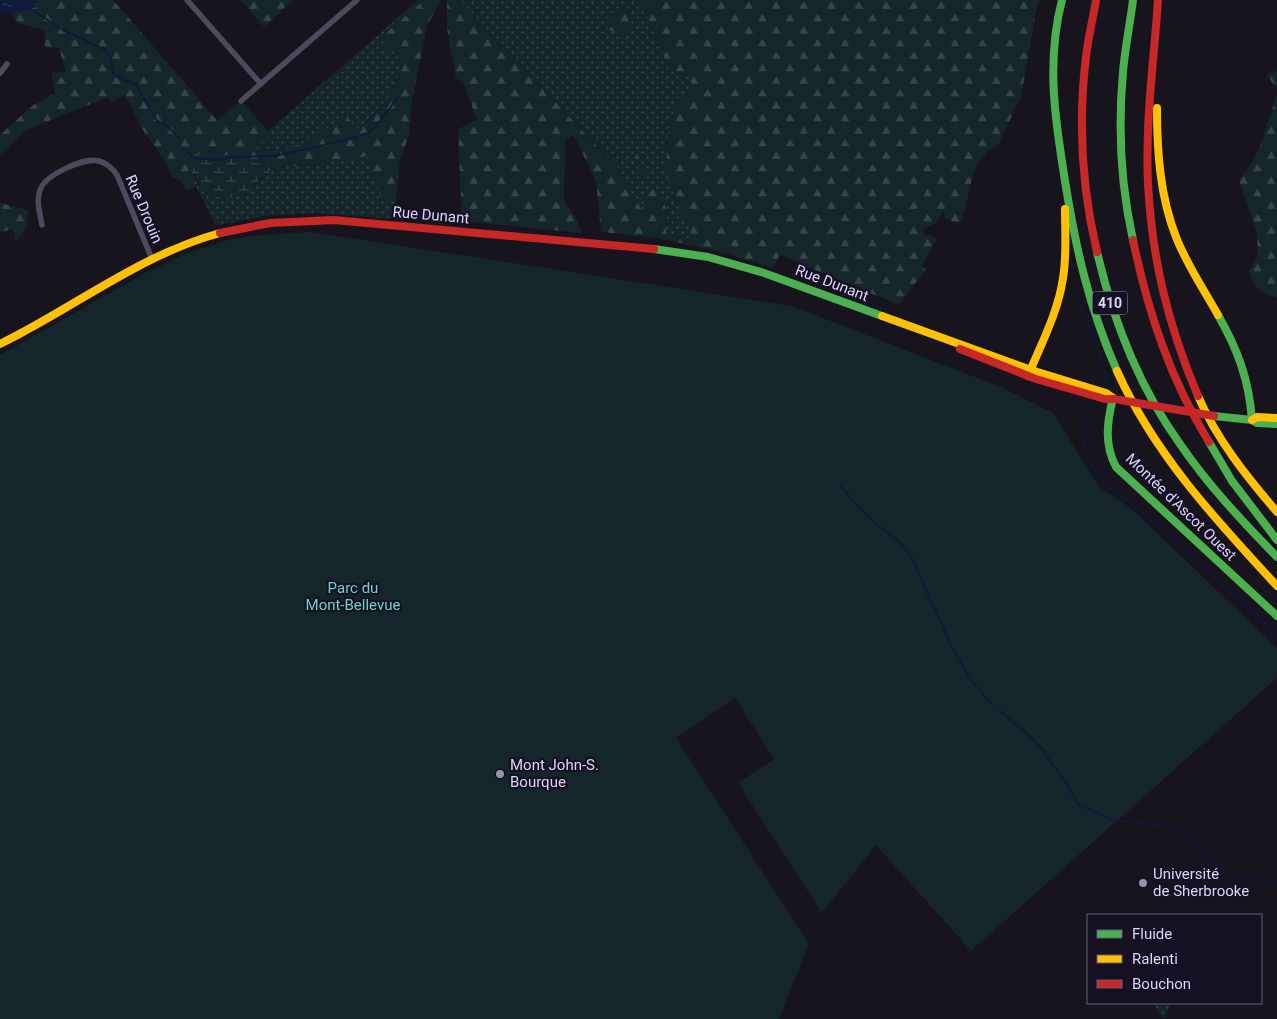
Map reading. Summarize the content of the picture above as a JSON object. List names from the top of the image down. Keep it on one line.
{"streets":{"main road":["Rue Dunant","410","Montée d'Ascot Ouest"],"street":["Rue Drouin"]},"crossings":[["Rue Drouin","Rue Dunant"],["Rue Dunant","Montée d'Ascot Ouest"]],"parks":["Parc du Mont-Bellevue"],"places":["Mont John-S. Bourque","Université de Sherbrooke"],"legend":["Fluide","Ralenti","Bouchon"]}
